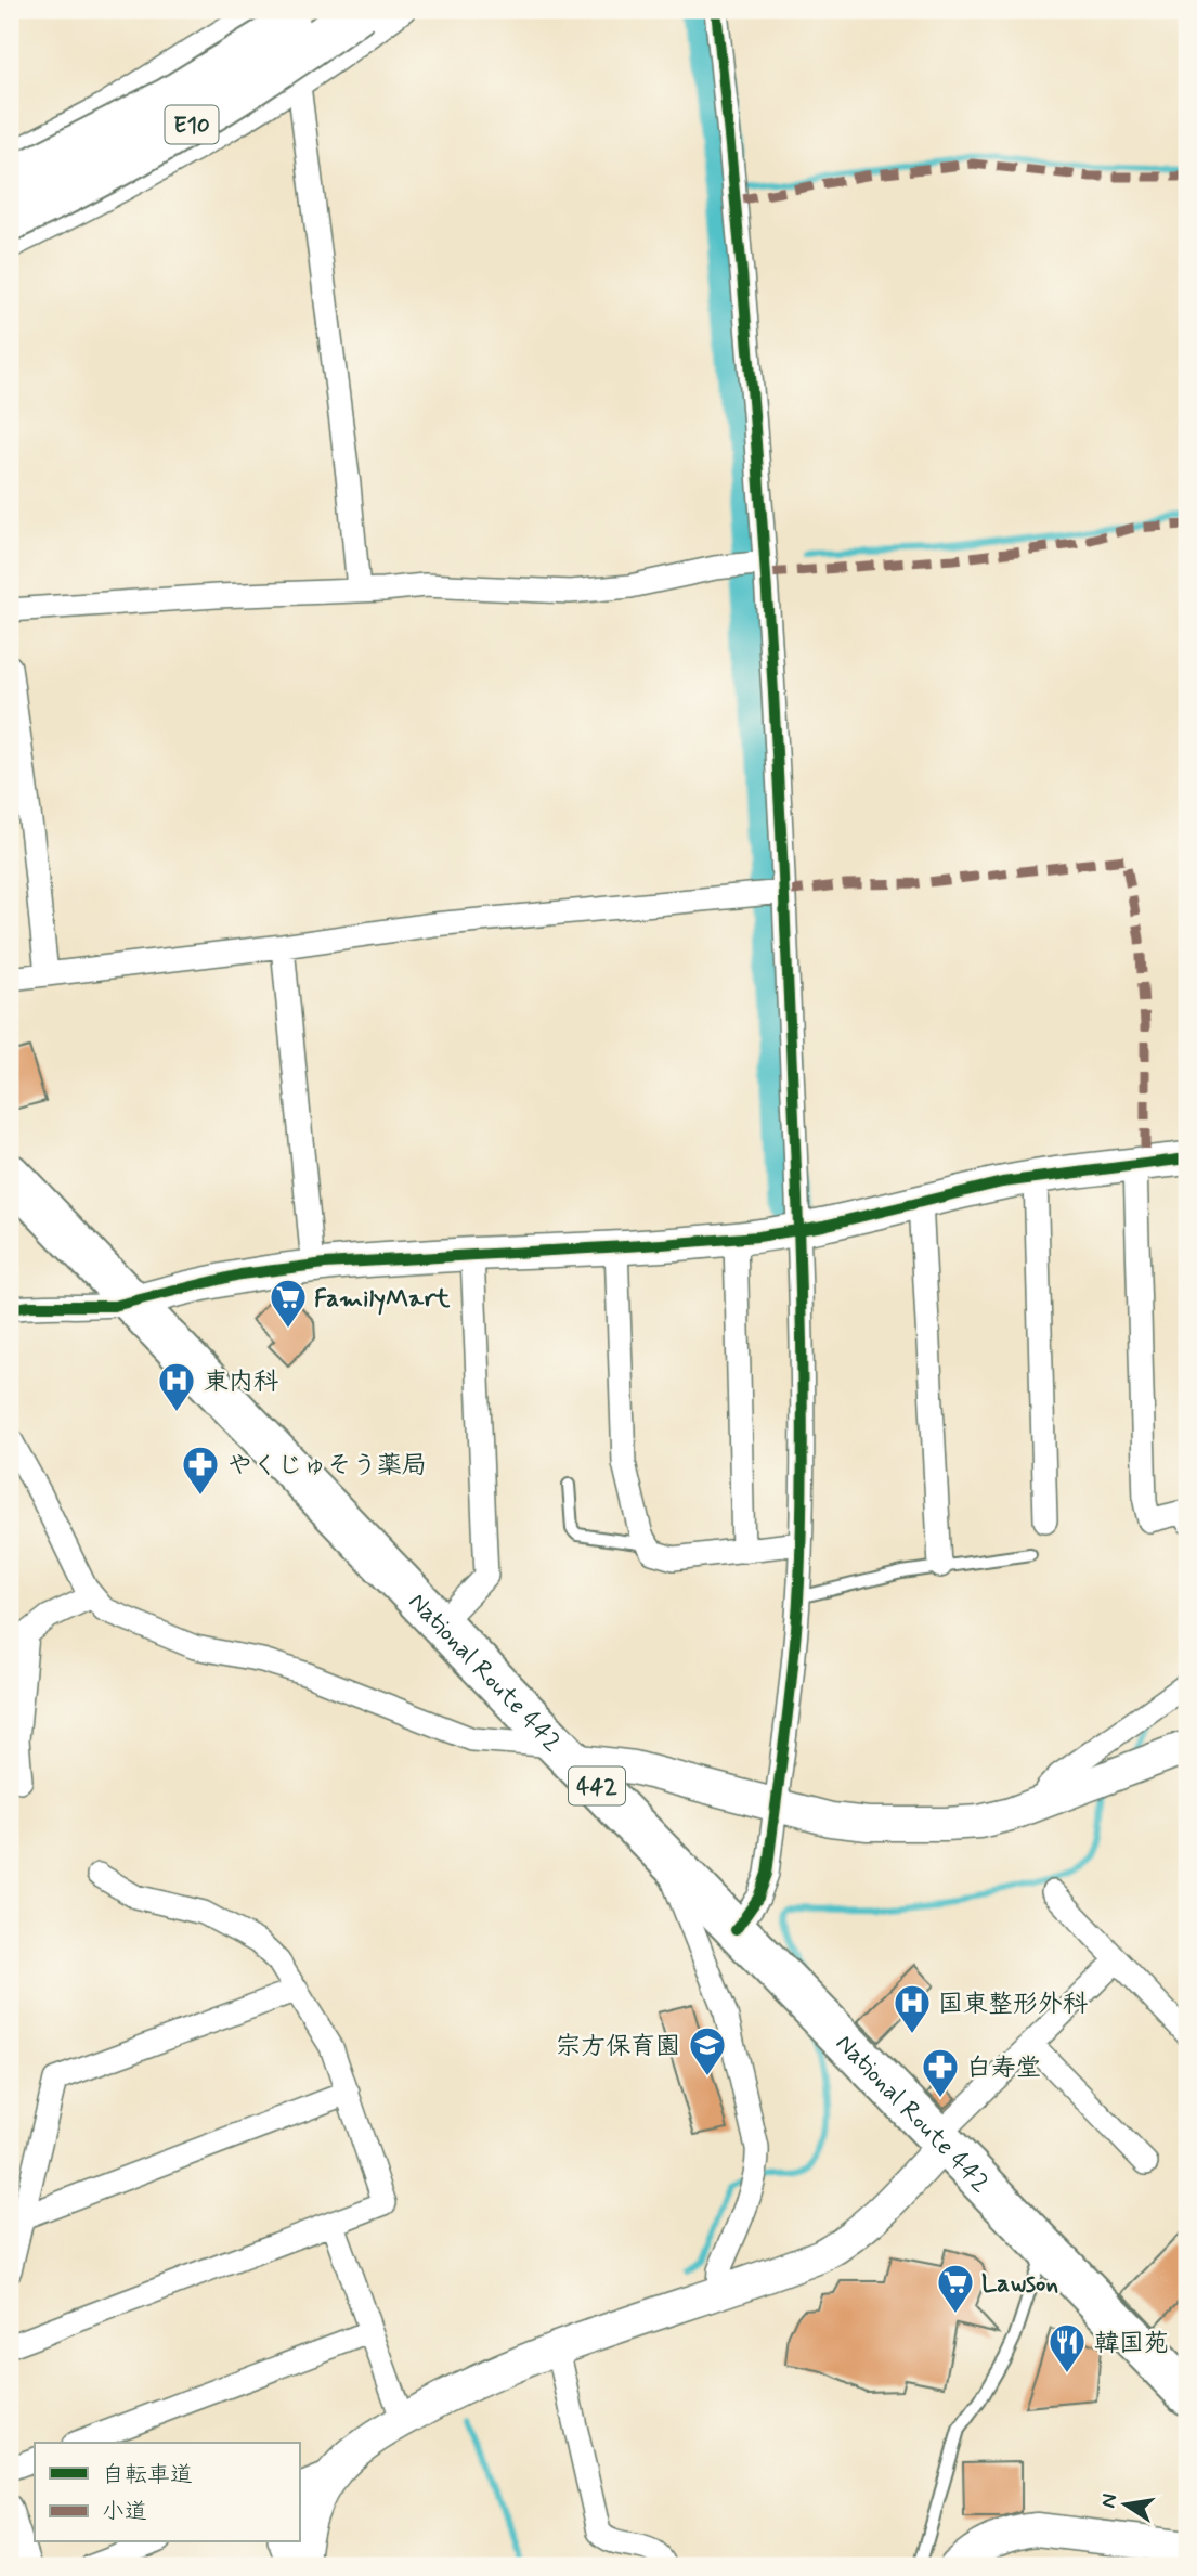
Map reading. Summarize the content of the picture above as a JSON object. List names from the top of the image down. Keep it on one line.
{"streets":{"highway":["E10","National Route 442","442"]},"places":{"supermarket":["FamilyMart","Lawson"],"hospital":["東内科","国東整形外科"],"pharmacy":["やくじゅそう薬局","白寿堂"],"school or university":["宗方保育園"],"restaurant":["韓国苑"]},"legend":["自転車道","小道"],"north":"left"}
